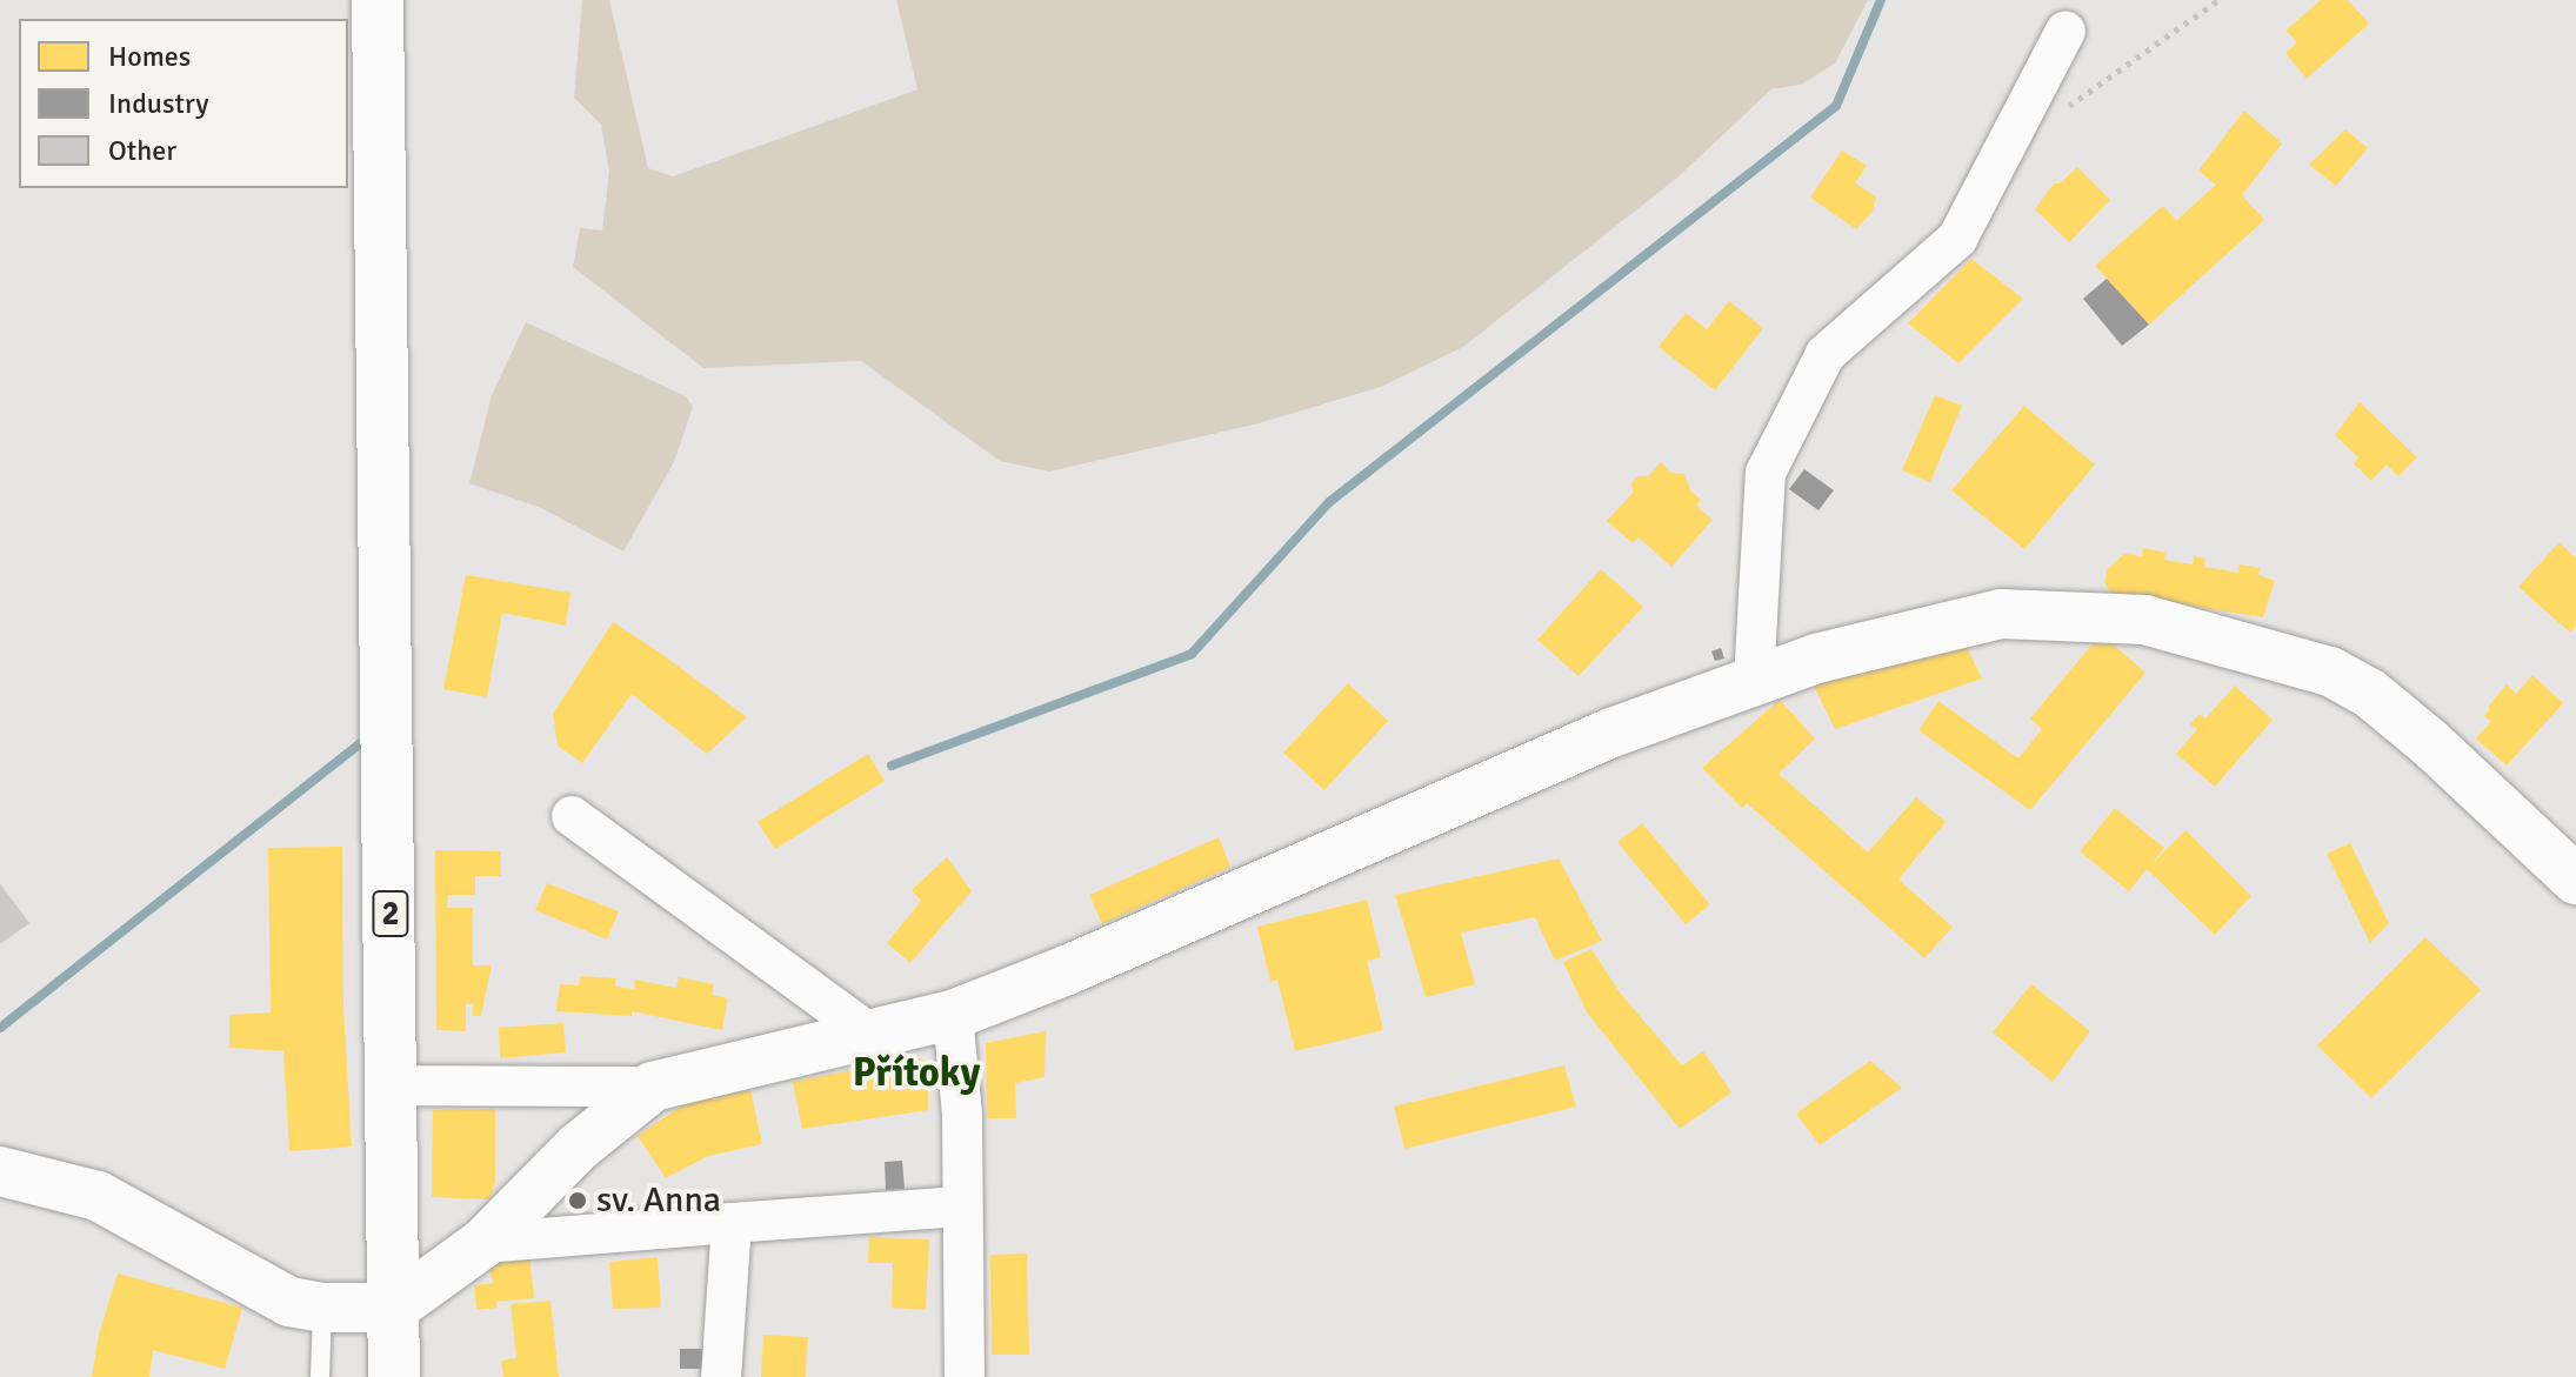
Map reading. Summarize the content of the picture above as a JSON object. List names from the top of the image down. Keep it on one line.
{"streets":{"main road":["2"]},"districts":["Přítoky"],"places":["sv. Anna"],"legend":["Homes","Industry","Other"]}
